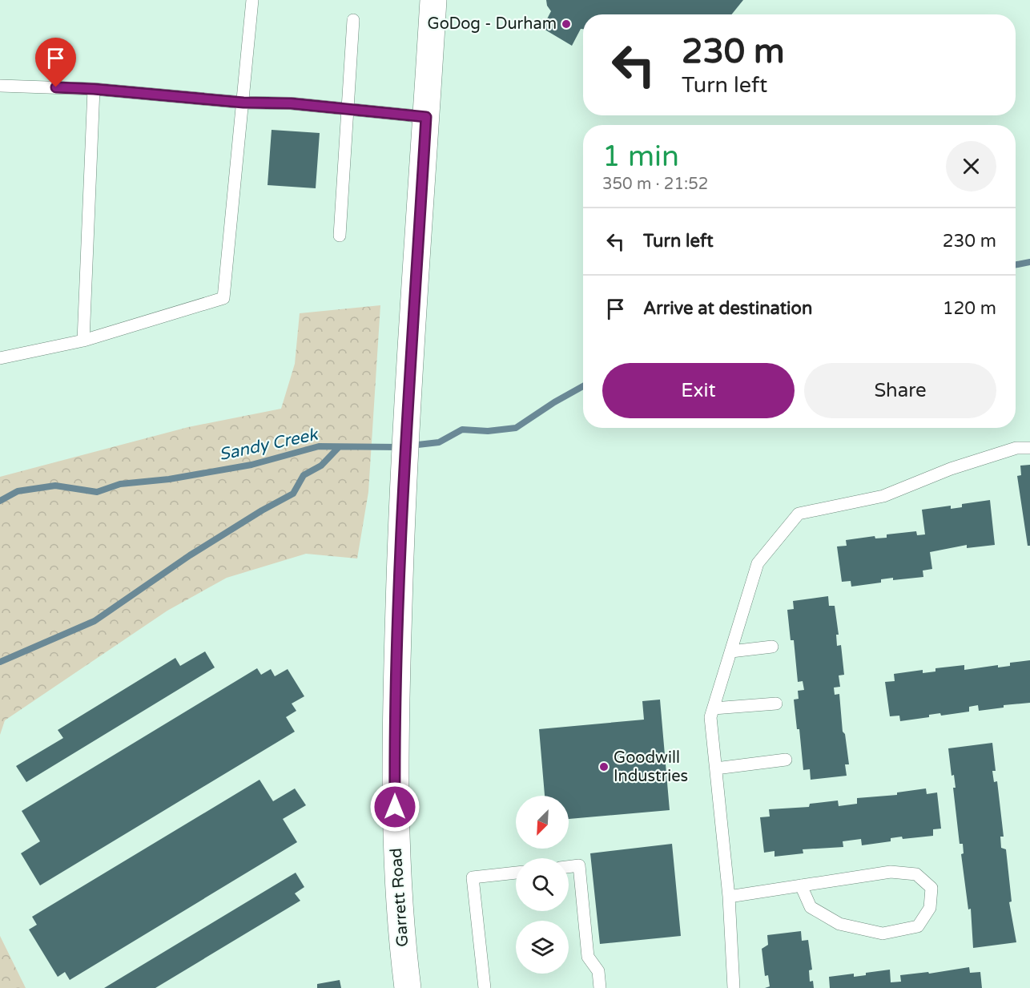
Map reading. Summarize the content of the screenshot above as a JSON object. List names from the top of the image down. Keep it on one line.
{"streets":{"street":["Garrett Road"]},"water":["Sandy Creek"],"places":["GoDog - Durham","Goodwill Industries"],"north":"bottom left","page":{"turn":["230 m","Turn left"],"heading":["1 min","350 m · 21:52"],"list":[{"name":"Turn left","value":"230 m"},{"name":"Arrive at destination","value":"120 m"}],"buttons":["Exit","Share"]}}
